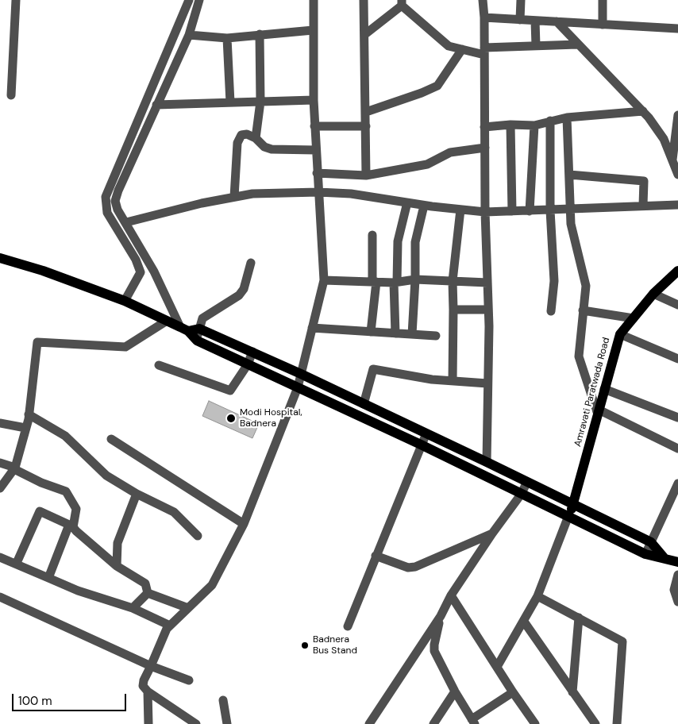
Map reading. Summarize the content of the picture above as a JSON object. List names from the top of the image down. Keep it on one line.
{"streets":{"main road":["Amravati Paratwada Road"]},"places":["Modi Hospital, Badnera","Badnera Bus Stand"],"scale_bar":"100 m"}
